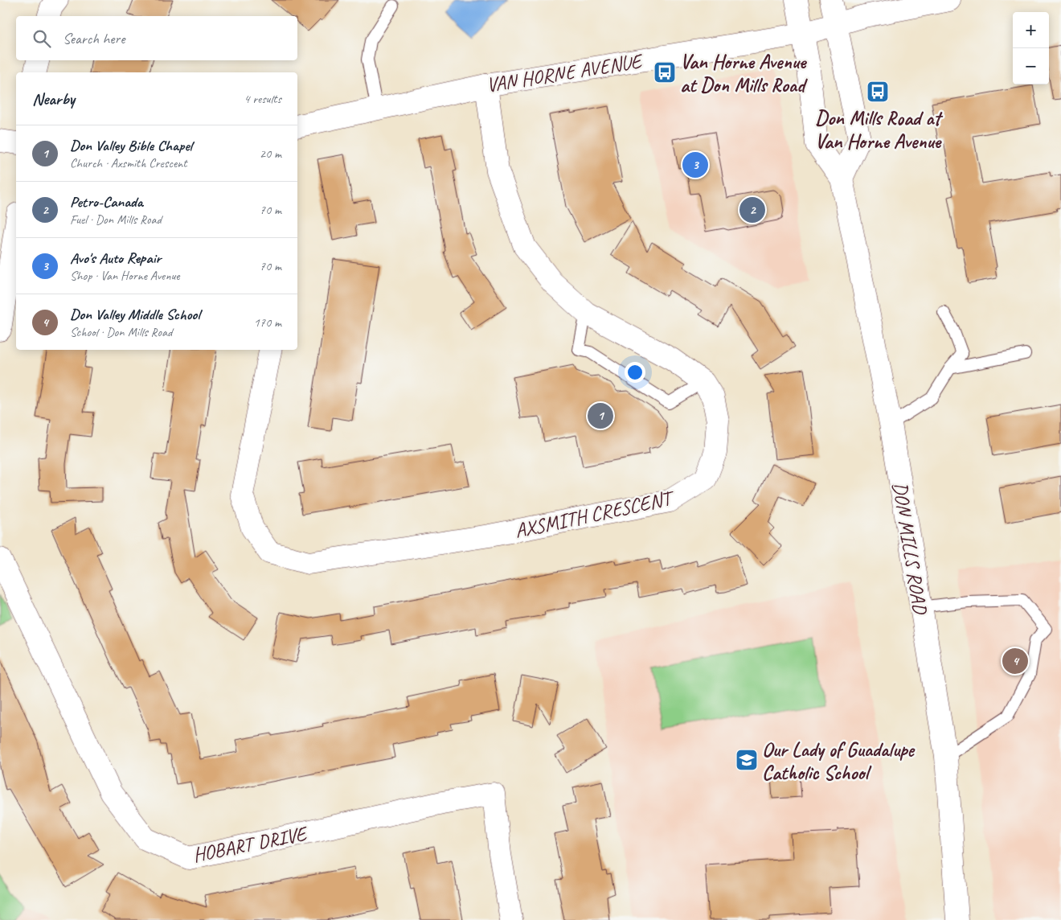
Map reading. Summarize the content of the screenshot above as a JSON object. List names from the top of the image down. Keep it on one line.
{"streets":{"street":["VAN HORNE AVENUE","AXSMITH CRESCENT","DON MILLS ROAD","HOBART DRIVE"]},"crossings":[["VAN HORNE AVENUE","AXSMITH CRESCENT"],["VAN HORNE AVENUE","DON MILLS ROAD"]],"places":{"bus stop":["Van Horne Avenue at Don Mills Road","Don Mills Road at Van Horne Avenue"],"school or university":["Our Lady of Guadalupe Catholic School"]},"page":{"map_buttons":["+","−"],"search":"Search here","heading":["Nearby","4 results"],"list":[{"mark":"1","name":"Don Valley Bible Chapel","note":"Church · Axsmith Crescent","value":"20 m"},{"mark":"2","name":"Petro-Canada","note":"Fuel · Don Mills Road","value":"70 m"},{"mark":"3","name":"Avo's Auto Repair","note":"Shop · Van Horne Avenue","value":"70 m"},{"mark":"4","name":"Don Valley Middle School","note":"School · Don Mills Road","value":"170 m"}],"pins":["3","2","1","4"]}}
